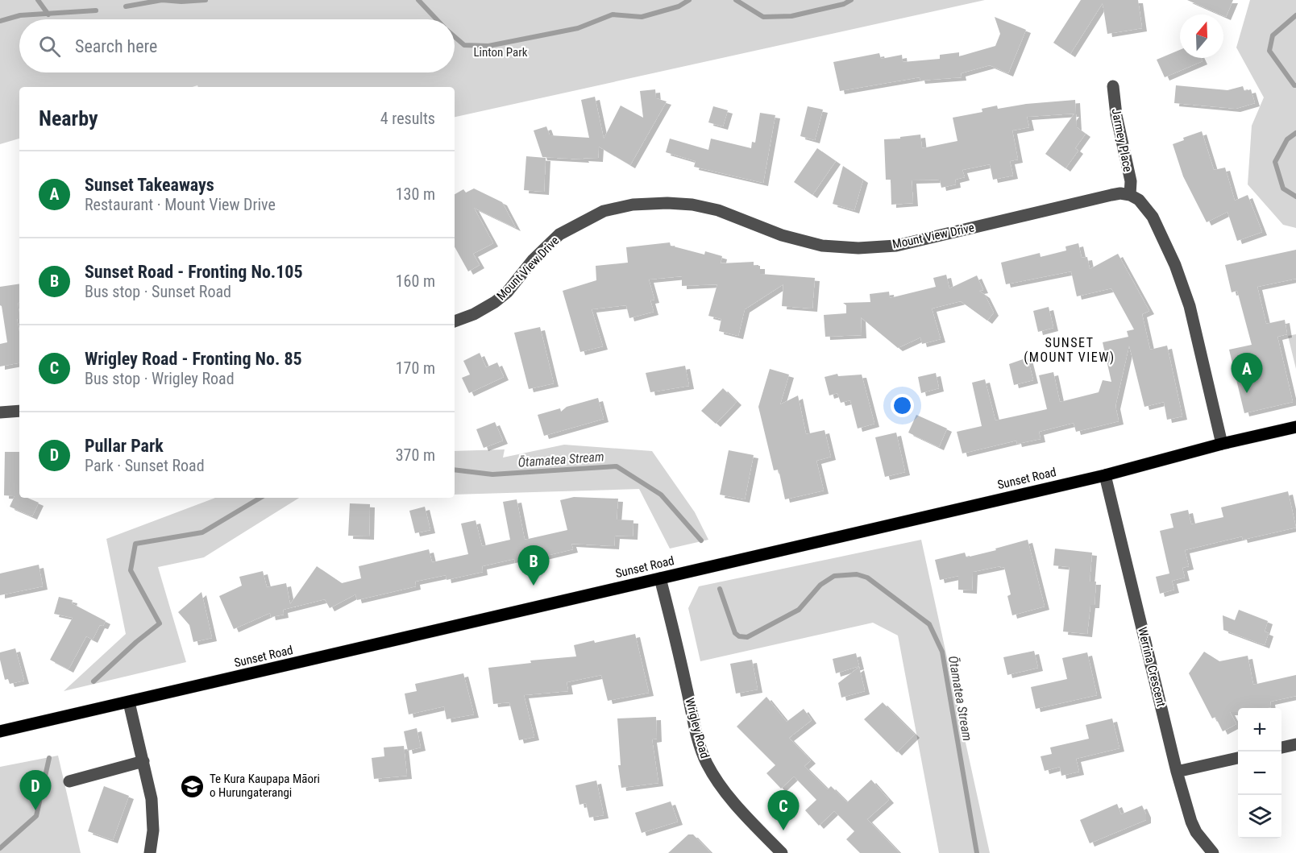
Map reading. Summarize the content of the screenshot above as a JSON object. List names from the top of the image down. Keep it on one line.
{"streets":{"main road":["Sunset Road"],"street":["Jarmey Place","Mount View Drive","Werrina Crescent","Wrigley Road"]},"crossings":[["Jarmey Place","Mount View Drive"],["Sunset Road","Werrina Crescent"],["Sunset Road","Wrigley Road"]],"districts":["SUNSET (MOUNT VIEW)"],"water":["Ōtamatea Stream"],"parks":["Linton Park"],"places":{"school or university":["Te Kura Kaupapa Māori o Hurungaterangi"]},"north":"top","page":{"search":"Search here","heading":["Nearby","4 results"],"list":[{"mark":"A","name":"Sunset Takeaways","note":"Restaurant · Mount View Drive","value":"130 m"},{"mark":"B","name":"Sunset Road - Fronting No.105","note":"Bus stop · Sunset Road","value":"160 m"},{"mark":"C","name":"Wrigley Road - Fronting No. 85","note":"Bus stop · Wrigley Road","value":"170 m"},{"mark":"D","name":"Pullar Park","note":"Park · Sunset Road","value":"370 m"}],"pins":["A","B","D","C"],"map_buttons":["+","−"]}}
